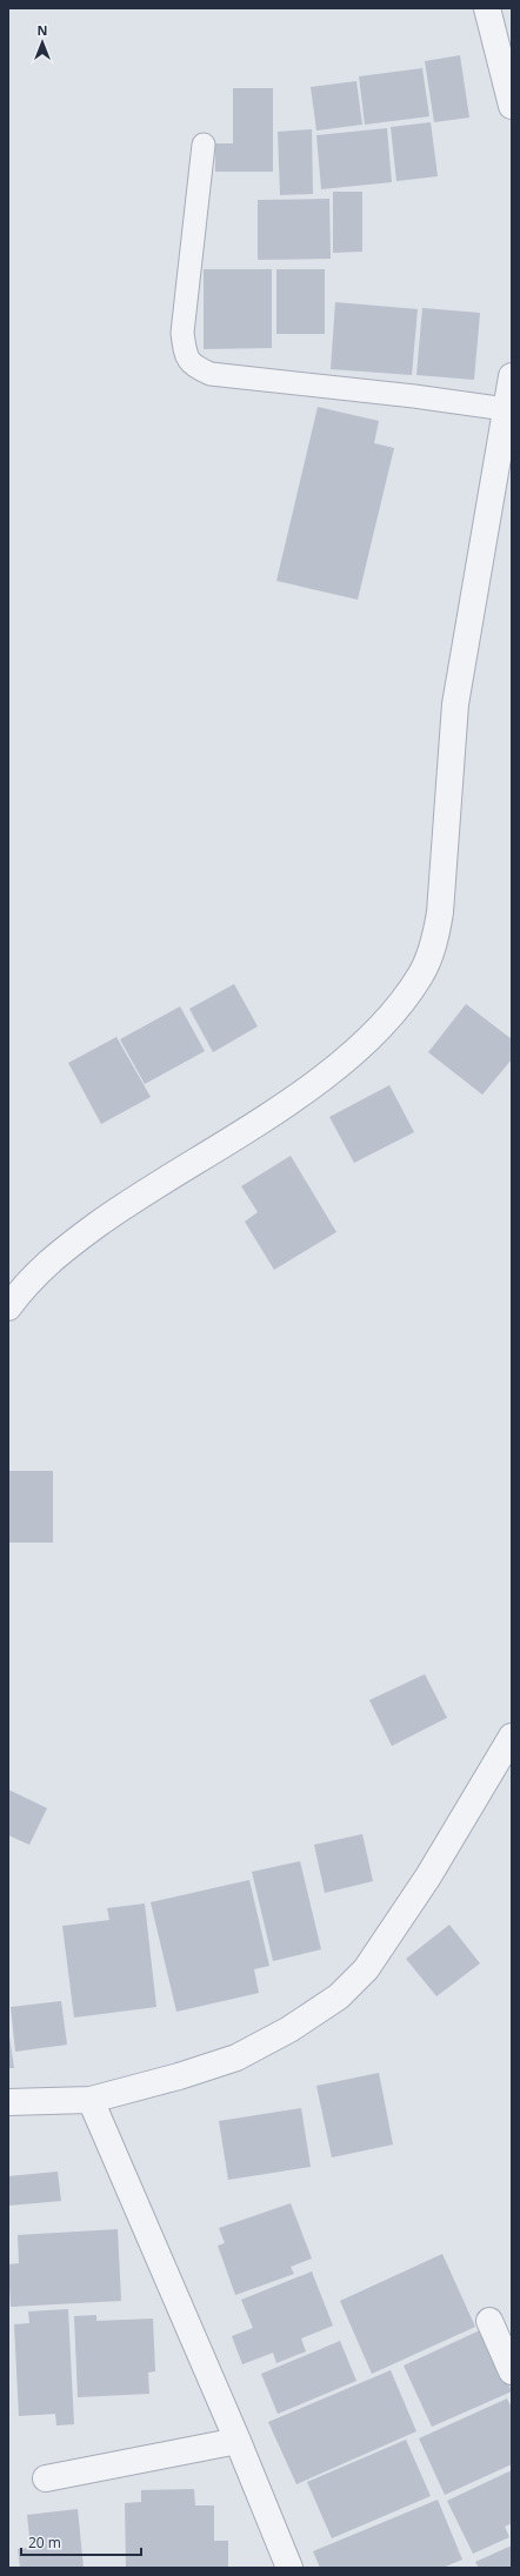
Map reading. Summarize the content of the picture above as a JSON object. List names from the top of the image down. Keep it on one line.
{"scale_bar":"20 m","north":"top"}
